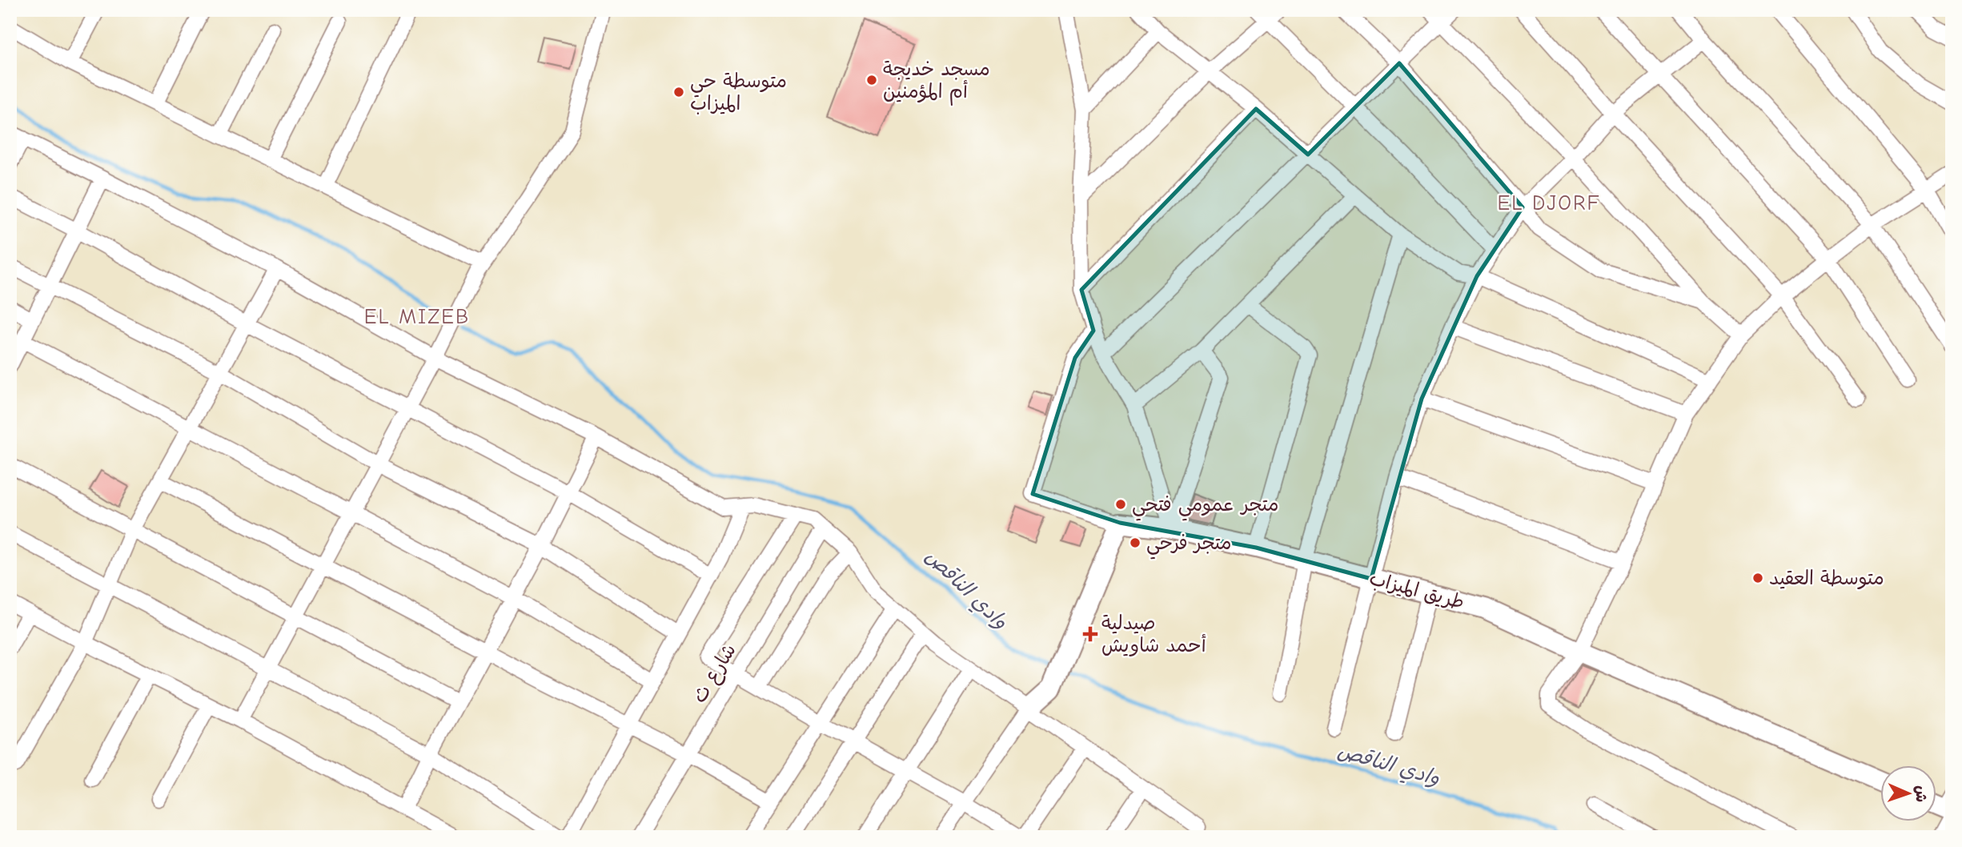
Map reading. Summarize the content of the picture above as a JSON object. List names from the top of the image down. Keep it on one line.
{"streets":{"street":["طريق الميزاب","شارع ث"]},"districts":["EL DJORF","EL MIZEB"],"water":["وادي الناقص"],"places":{"other":["مسجد خديجة أم المؤمنين","متوسطة حي الميزاب","متجر عمومي فتحي","متجر فرحي","متوسطة العقيد"],"health":["صيدلية أحمد شاويش"]},"north":"right"}
